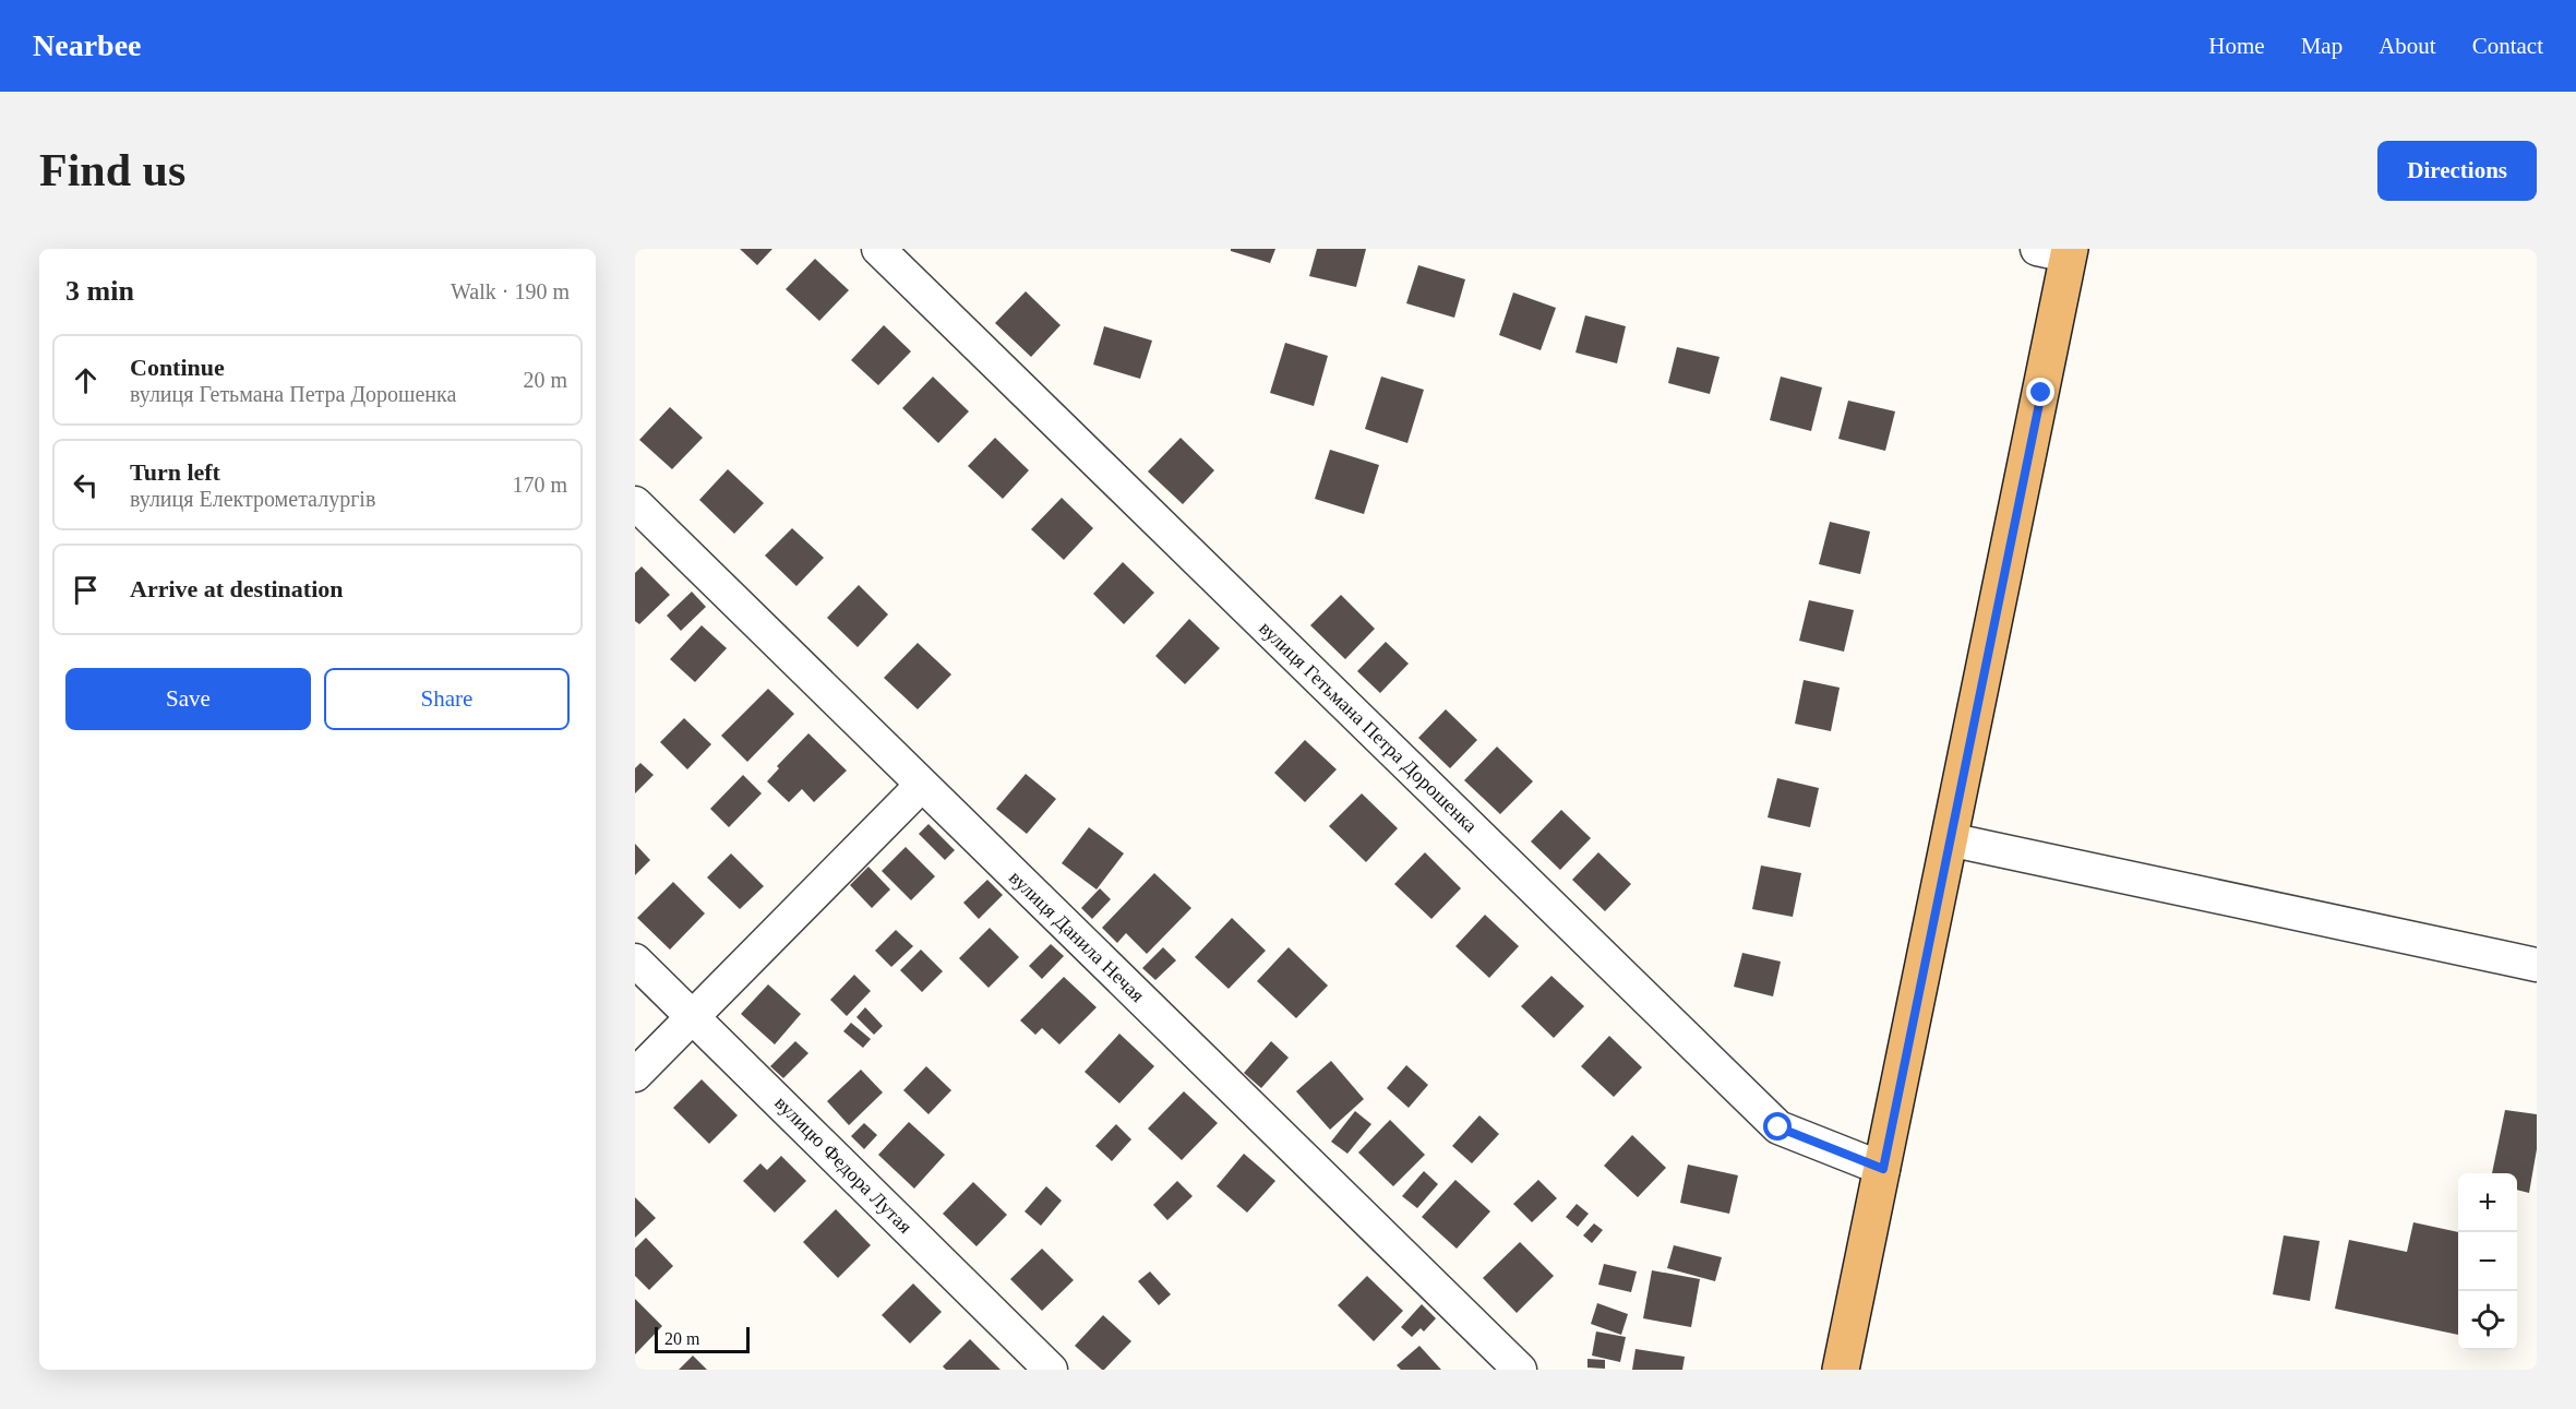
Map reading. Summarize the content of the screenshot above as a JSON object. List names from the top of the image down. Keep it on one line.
{"streets":{"street":["вулиця Гетьмана Петра Дорошенка","вулиця Данила Нечая","вулицю Федора Лутая"]},"scale_bar":"20 m","page":{"header":"Nearbee","nav":["Home","Map","About","Contact"],"buttons":["Directions",["Save","Share"]],"title":"Find us","heading":["3 min","Walk · 190 m"],"list":[["Continue","вулиця Гетьмана Петра Дорошенка","20 m"],["Turn left","вулиця Електрометалургів","170 m"],"Arrive at destination"],"map_buttons":["+","−"],"scale":"20 m"}}
